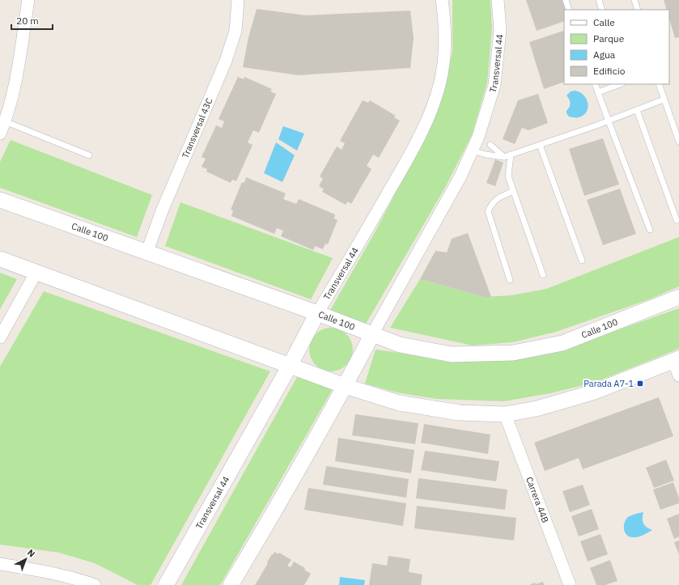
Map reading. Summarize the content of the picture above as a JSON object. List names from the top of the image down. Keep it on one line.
{"streets":{"street":["Transversal 44","Transversal 43C","Calle 100","Carrera 44B"]},"crossings":[["Transversal 44","Calle 100"],["Transversal 43C","Calle 100"]],"places":{"transit":["Parada A7-1"]},"legend":["Calle","Parque","Agua","Edificio"],"scale_bar":"20 m","north":"top right"}
